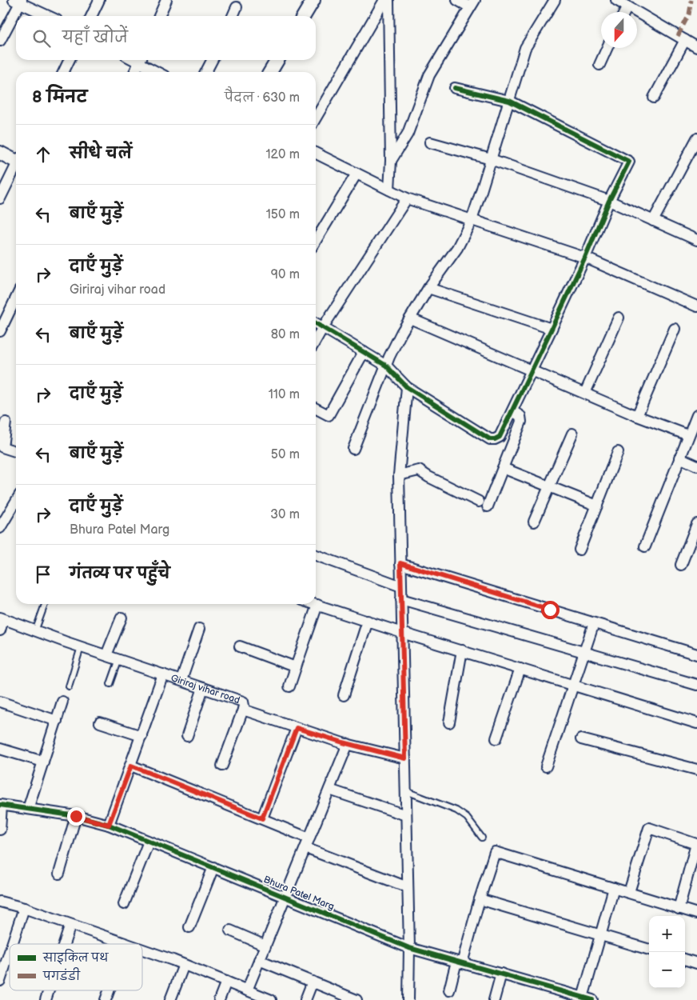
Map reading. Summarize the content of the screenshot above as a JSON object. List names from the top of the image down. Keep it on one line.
{"streets":{"street":["Giriraj vihar road","Bhura Patel Marg"]},"legend":["साइकिल पथ","पगडंडी"],"north":"bottom","page":{"search":"यहाँ खोजें","heading":["8 मिनट","पैदल · 630 m"],"list":[["सीधे चलें","120 m"],["बाएँ मुड़ें","150 m"],["दाएँ मुड़ें","Giriraj vihar road","90 m"],["बाएँ मुड़ें","80 m"],["दाएँ मुड़ें","110 m"],["बाएँ मुड़ें","50 m"],["दाएँ मुड़ें","Bhura Patel Marg","30 m"],"गंतव्य पर पहुँचे"],"map_buttons":["+","−"]}}
